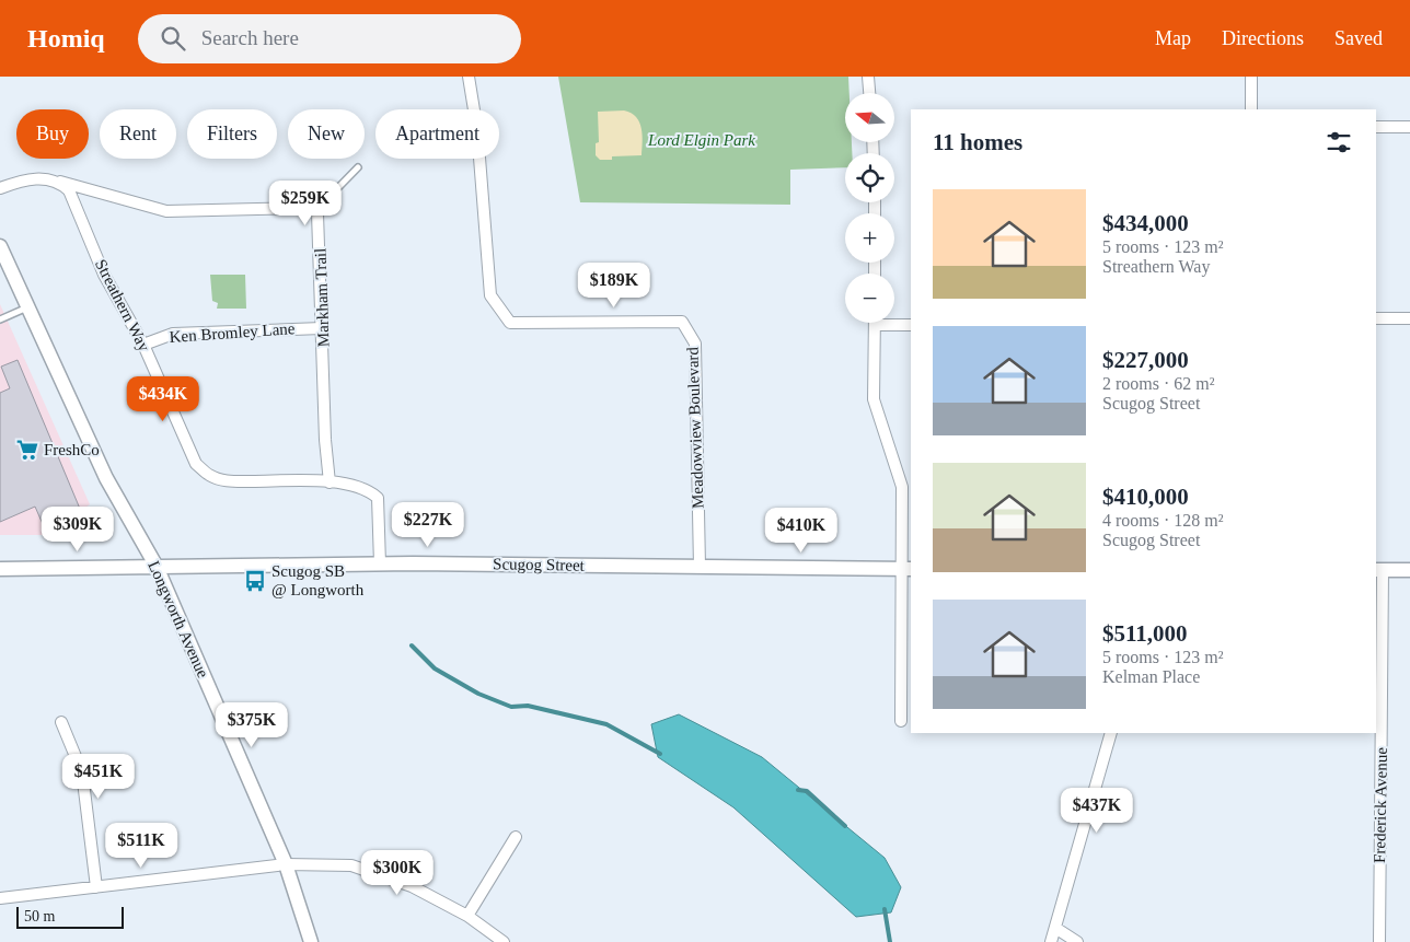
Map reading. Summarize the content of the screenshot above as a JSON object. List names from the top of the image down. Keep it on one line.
{"streets":{"street":["Markham Trail","Streathern Way","Ken Bromley Lane","Meadowview Boulevard","Scugog Street","Longworth Avenue","Frederick Avenue"]},"crossings":[["Markham Trail","Streathern Way"],["Markham Trail","Ken Bromley Lane"],["Streathern Way","Ken Bromley Lane"],["Streathern Way","Scugog Street"],["Meadowview Boulevard","Scugog Street"],["Scugog Street","Longworth Avenue"]],"parks":["Lord Elgin Park"],"places":{"supermarket":["FreshCo"],"bus stop":["Scugog SB @ Longworth"]},"scale_bar":"50 m","north":"left","page":{"header":"Homiq","search":"Search here","nav":["Map","Directions","Saved"],"map_buttons":["+","−"],"chip":["Buy","Rent","Filters","New","Apartment"],"heading":"11 homes","list":[{"name":"$434,000","note":"5 rooms · 123 m² · Streathern Way"},{"name":"$227,000","note":"2 rooms · 62 m² · Scugog Street"},{"name":"$410,000","note":"4 rooms · 128 m² · Scugog Street"},{"name":"$511,000","note":"5 rooms · 123 m² · Kelman Place"}],"price":["$259K","$189K","$434K","$227K","$309K","$410K","$375K","$451K","$437K","$511K","$300K"],"scale":"50 m"}}
